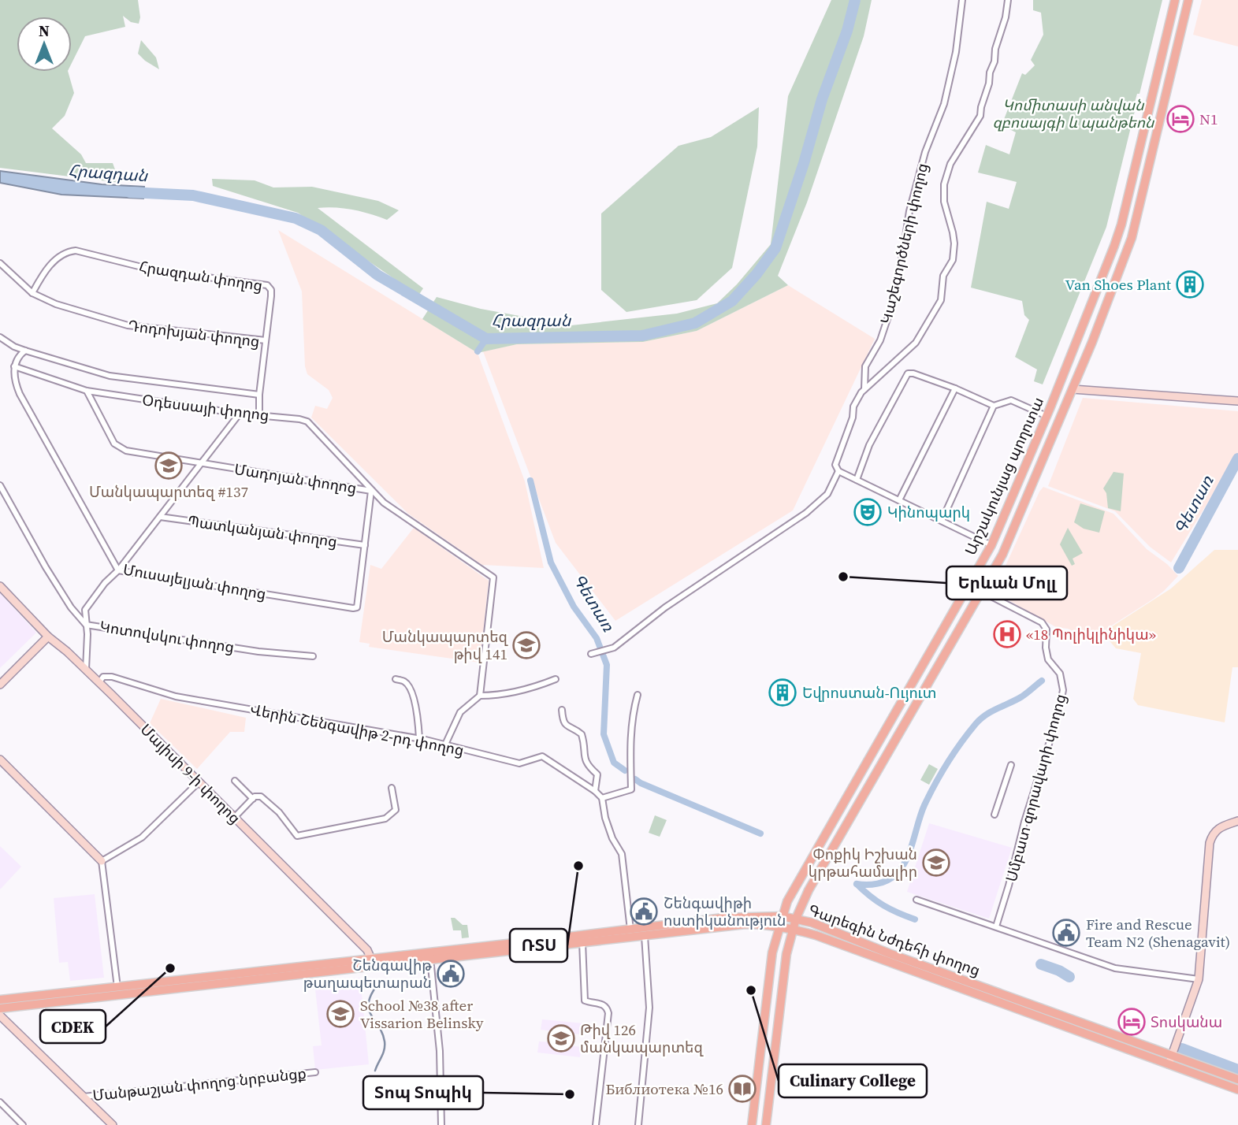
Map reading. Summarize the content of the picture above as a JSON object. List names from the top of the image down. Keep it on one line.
{"streets":{"main road":["Արշակունյաց պողոտա","Գարեգին Նժդեհի փողոց"],"street":["Կաշեգործների փողոց","Հրազդան փողոց","Դոդոխյան փողոց","Օդեսսայի փողոց","Մադոյան փողոց","Պատկանյան փողոց","Մուսայելյան փողոց","Կոտովսկու փողոց","Վերին Շենգավիթ 2-րդ փողոց","Մայիսի 9-ի փողոց","Սմբատ զորավարի փողոց","Մանթաշյան փողոց նրբանցք"]},"crossings":[["Հրազդան փողոց","Դոդոխյան փողոց"],["Դոդոխյան փողոց","Օդեսսայի փողոց"],["Օդեսսայի փողոց","Մադոյան փողոց"],["Օդեսսայի փողոց","Մուսայելյան փողոց"],["Արշակունյաց պողոտա","Սմբատ զորավարի փողոց"],["Արշակունյաց պողոտա","Գարեգին Նժդեհի փողոց"],["Պատկանյան փողոց","Մուսայելյան փողոց"],["Վերին Շենգավիթ 2-րդ փողոց","Մայիսի 9-ի փողոց"],["Մայիսի 9-ի փողոց","Գարեգին Նժդեհի փողոց"]],"water":["Հրազդան","Գետառ"],"parks":["Կոմիտասի անվան զբոսայգի և պանթեոն"],"places":{"hotel":["N1","Տոսկանա"],"building":["Van Shoes Plant","Եվրոստան-Ույուտ"],"school or university":["Մանկապարտեզ #137","Մանկապարտեզ թիվ 141","Փոքիկ Իշխան կրթահամալիր","School №38 after Vissarion Belinsky","Թիվ 126 մանկապարտեզ"],"theatre":["Կինոպարկ"],"other":["Երևան Մոլլ","ՌՏՍ","CDEK","Culinary College","Տոպ Տոպիկ"],"hospital":["«18 Պոլիկլինիկա»"],"public building":["Շենգավիթի ոստիկանություն","Fire and Rescue Team N2 (Shenagavit)","Շենգավիթ թաղապետարան"],"library":["Библиотека №16"]},"north":"top"}
